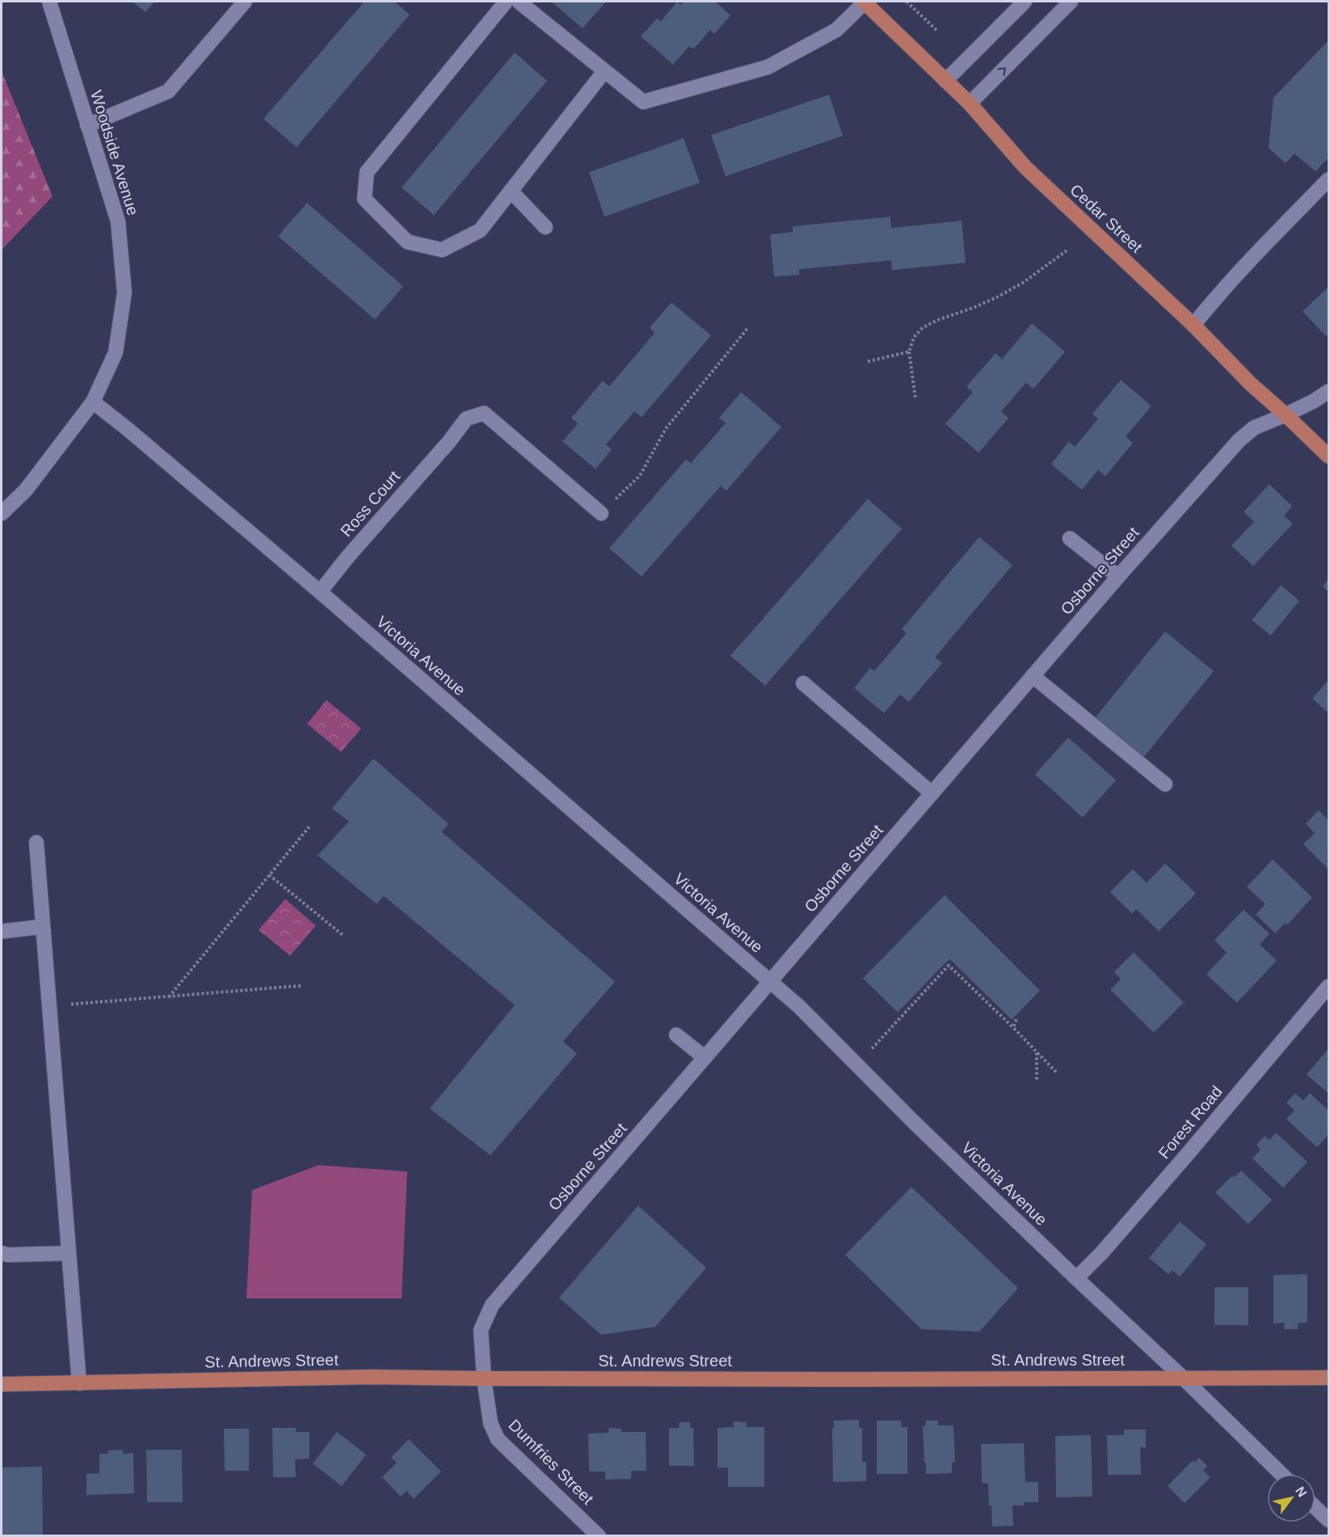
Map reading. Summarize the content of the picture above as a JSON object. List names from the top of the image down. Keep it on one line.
{"streets":{"main road":["Cedar Street","St. Andrews Street"],"street":["Woodside Avenue","Ross Court","Osborne Street","Victoria Avenue","Forest Road","Dumfries Street"]},"crossings":[["Woodside Avenue","Victoria Avenue"],["Cedar Street","Osborne Street"],["Ross Court","Victoria Avenue"],["Osborne Street","Victoria Avenue"],["Osborne Street","St. Andrews Street"],["Osborne Street","Dumfries Street"],["Victoria Avenue","Forest Road"],["Victoria Avenue","St. Andrews Street"],["St. Andrews Street","Dumfries Street"]],"north":"top right"}
